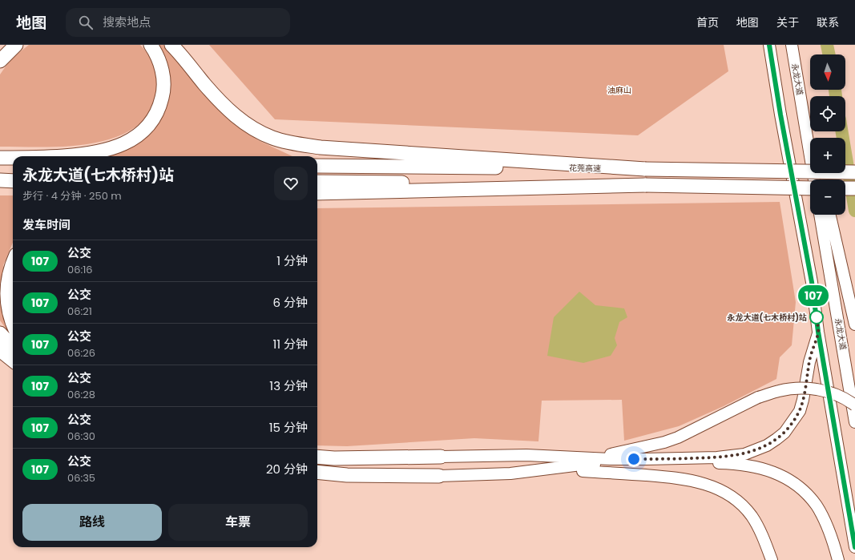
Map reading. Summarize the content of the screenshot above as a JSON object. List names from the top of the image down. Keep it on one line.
{"streets":{"highway":["花莞高速"],"main road":["永龙大道"]},"parks":["油麻山"],"places":["永龙大道(七木桥村)站"],"lines":["bus line 107"],"north":"bottom","page":{"header":"地图","search":"搜索地点","nav":["首页","地图","关于","联系"],"on_map":"107","map_buttons":["+","−"],"heading":[["永龙大道(七木桥村)站","步行 · 4 分钟 · 250 m"],"发车时间"],"list":[{"mark":"107","name":"公交","note":"06:16","value":"1 分钟"},{"mark":"107","name":"公交","note":"06:21","value":"6 分钟"},{"mark":"107","name":"公交","note":"06:26","value":"11 分钟"},{"mark":"107","name":"公交","note":"06:28","value":"13 分钟"},{"mark":"107","name":"公交","note":"06:30","value":"15 分钟"},{"mark":"107","name":"公交","note":"06:35","value":"20 分钟"}],"buttons":["路线","车票"]}}
